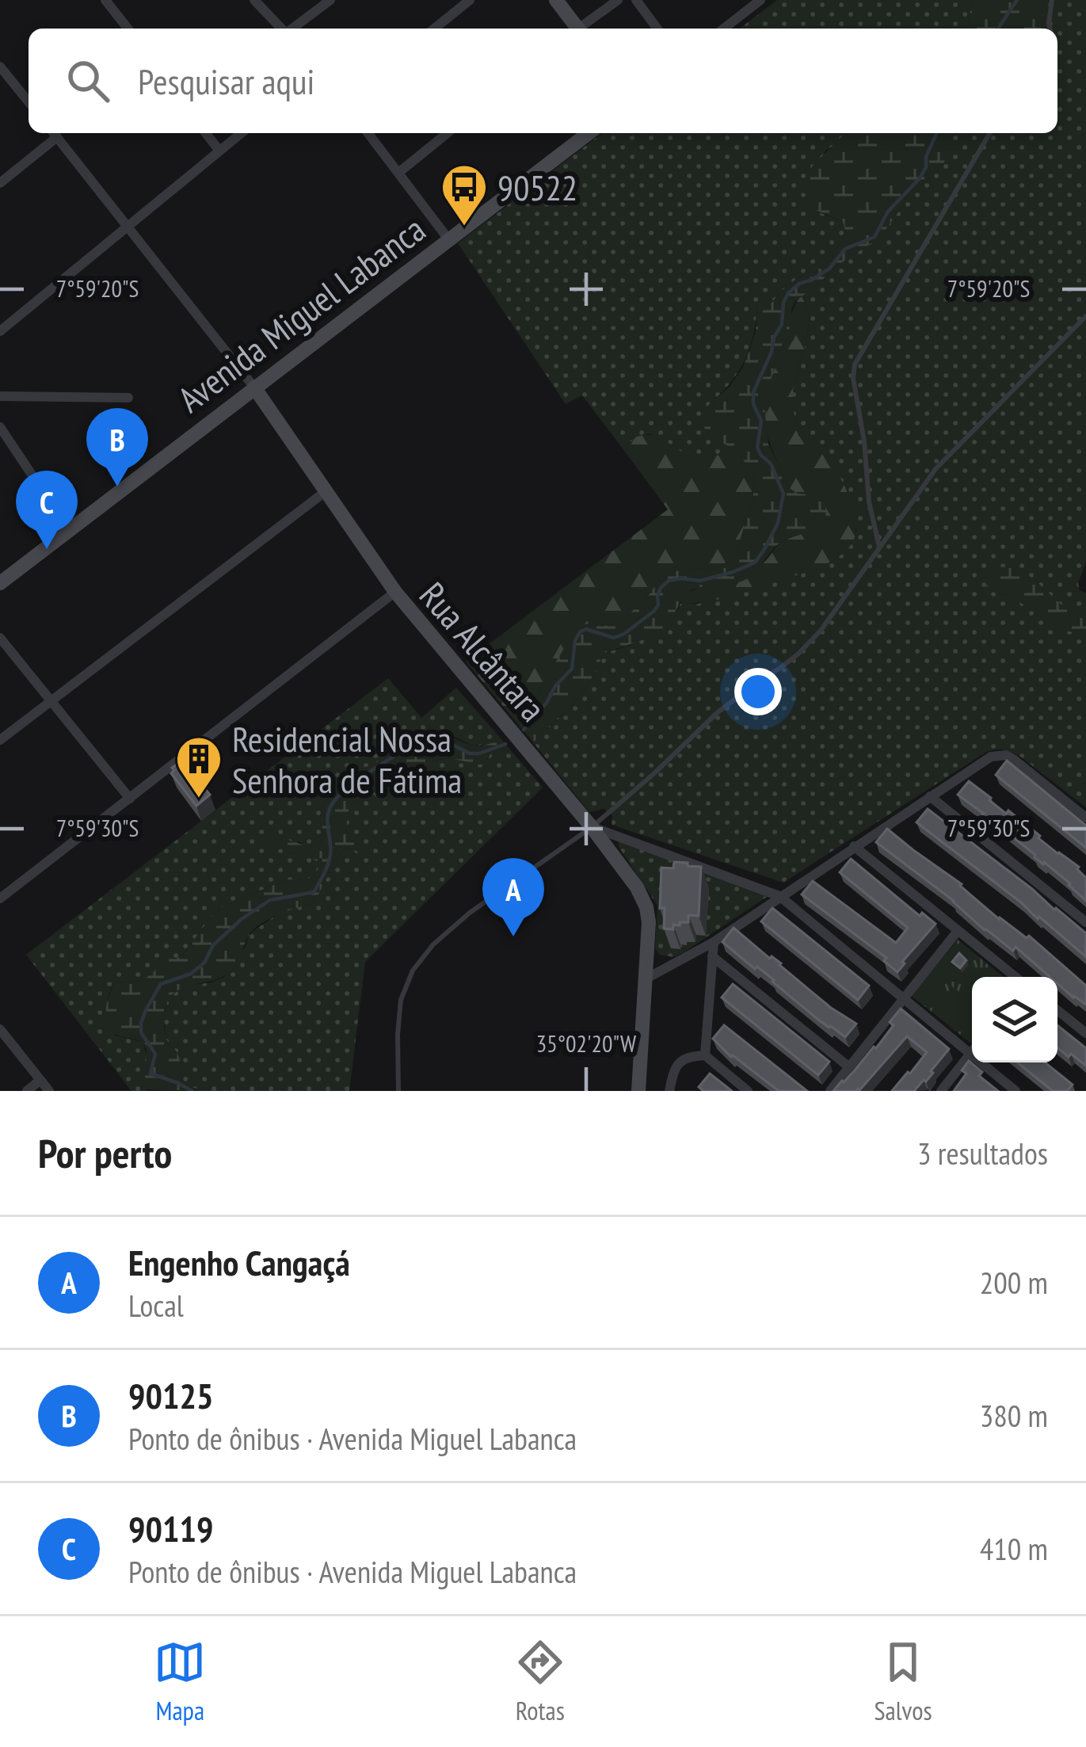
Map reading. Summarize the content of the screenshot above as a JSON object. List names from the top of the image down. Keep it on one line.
{"streets":{"street":["Avenida Miguel Labanca","Rua Alcântara"]},"places":{"bus stop":["90522"],"building":["Residencial Nossa Senhora de Fátima"]},"page":{"search":"Pesquisar aqui","pins":["B","C","A"],"heading":["Por perto","3 resultados"],"list":[{"mark":"A","name":"Engenho Cangaçá","note":"Local","value":"200 m"},{"mark":"B","name":"90125","note":"Ponto de ônibus · Avenida Miguel Labanca","value":"380 m"},{"mark":"C","name":"90119","note":"Ponto de ônibus · Avenida Miguel Labanca","value":"410 m"}],"nav":["Mapa","Rotas","Salvos"]},"coordinates":["7°59'20\"S","7°59'30\"S","35°02'20\"W"]}
